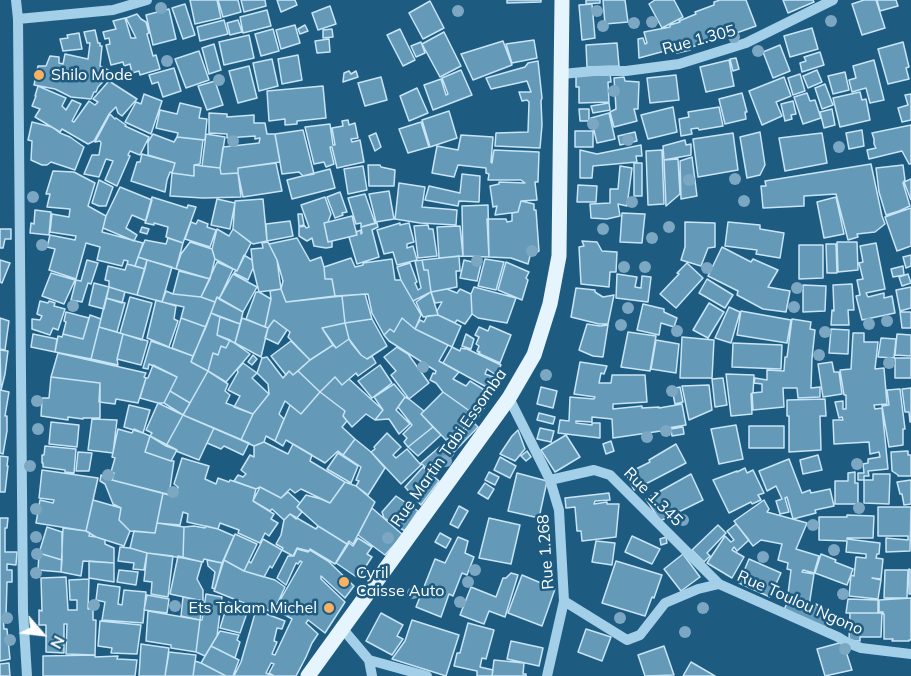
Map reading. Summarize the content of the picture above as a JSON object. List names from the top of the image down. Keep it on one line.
{"streets":{"main road":["Rue Martin Tabi Essomba"],"street":["Rue 1.305","Rue 1.345","Rue 1.268","Rue Toulou Ngono"]},"crossings":[["Rue 1.305","Rue Martin Tabi Essomba"],["Rue Martin Tabi Essomba","Rue 1.268"],["Rue 1.345","Rue 1.268"],["Rue 1.345","Rue Toulou Ngono"],["Rue 1.268","Rue Toulou Ngono"]],"places":["Shilo Mode","Cyril Caisse Auto","Ets Takam Michel"],"north":"bottom right"}
